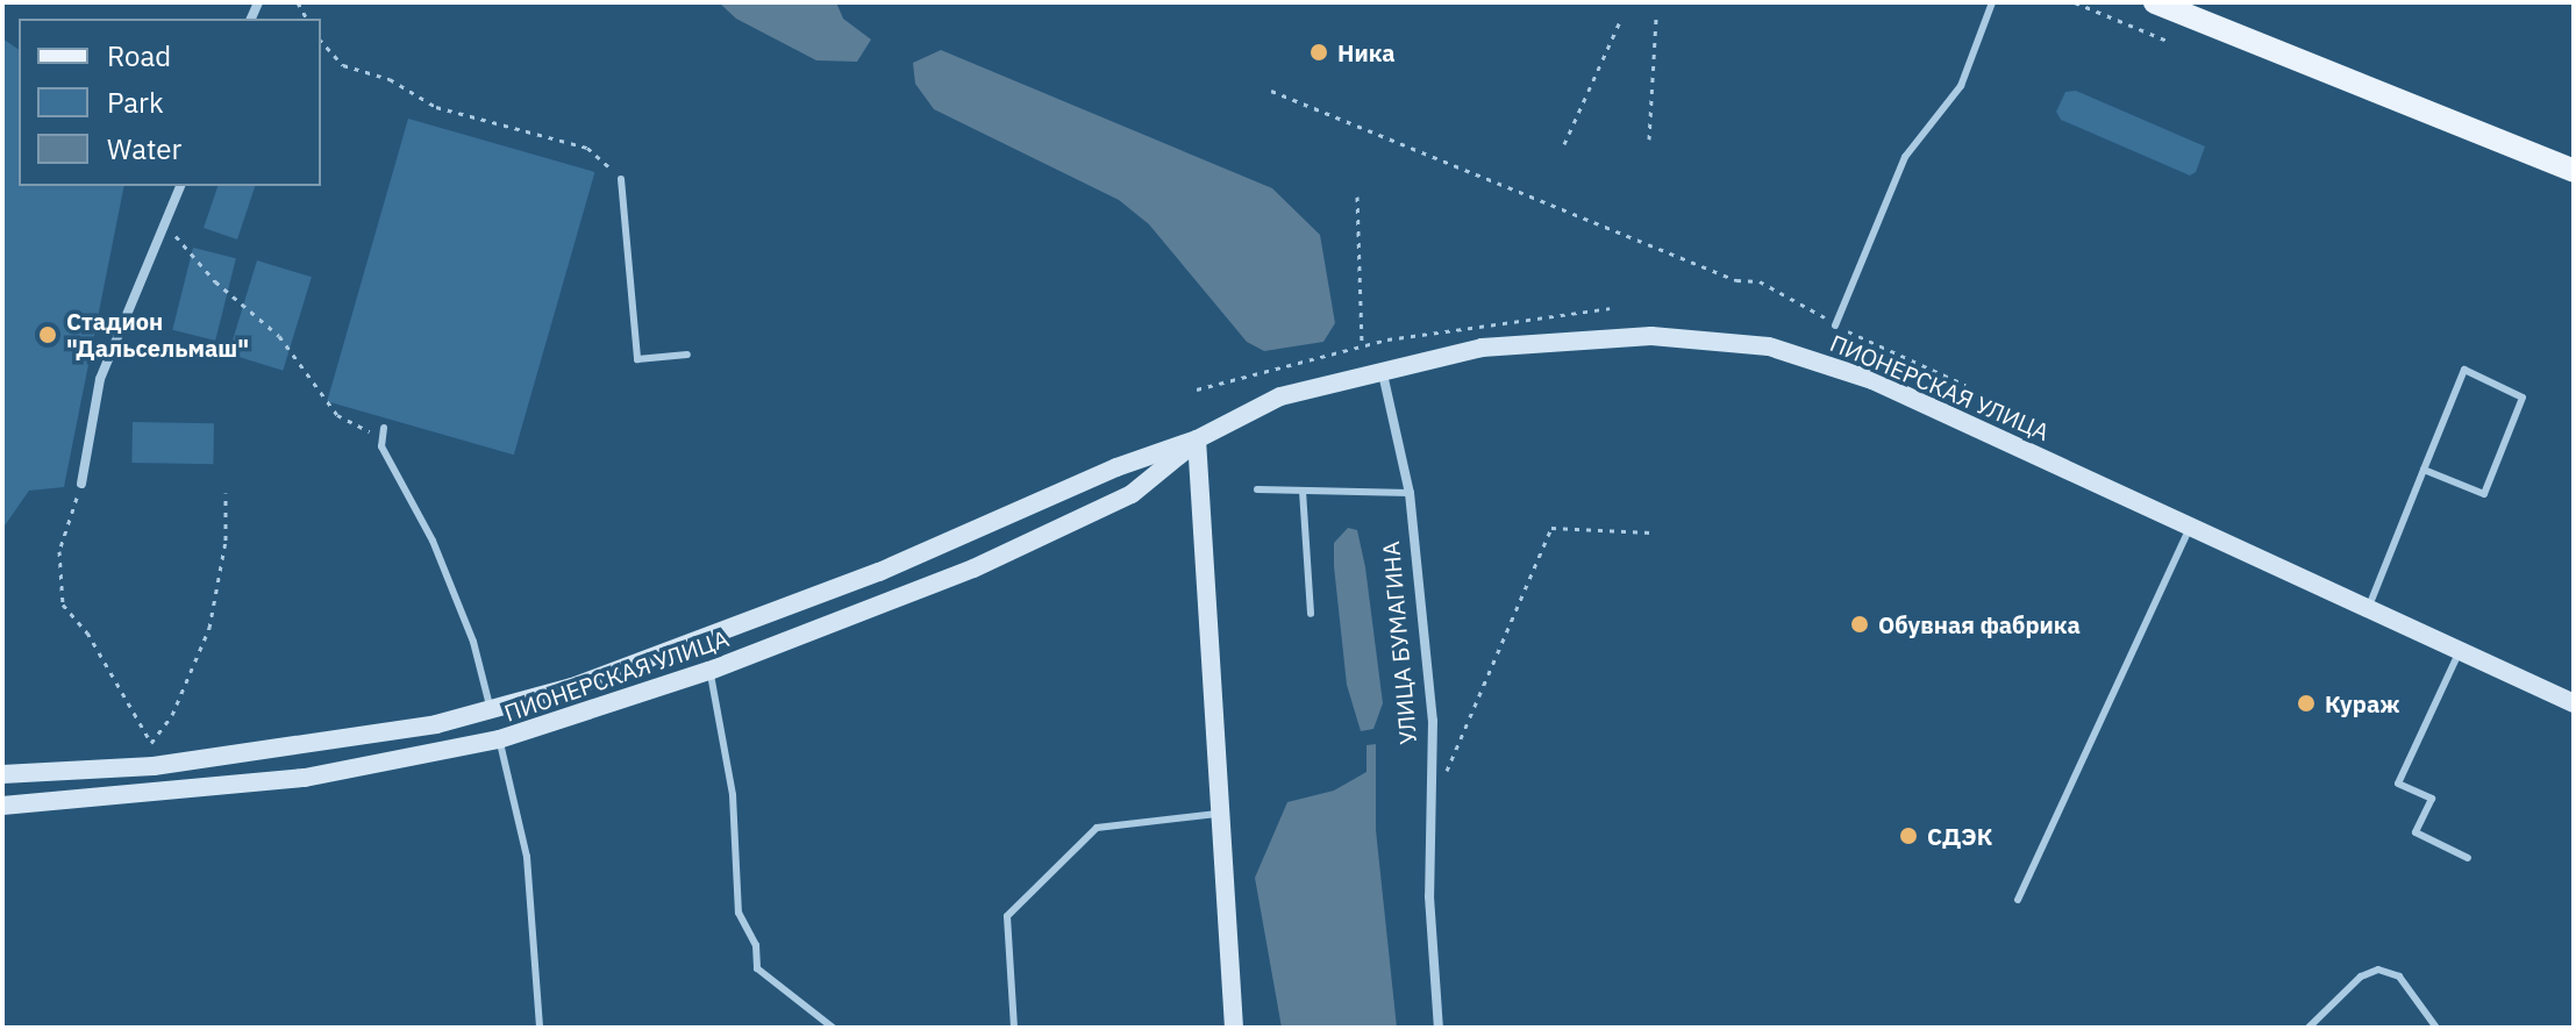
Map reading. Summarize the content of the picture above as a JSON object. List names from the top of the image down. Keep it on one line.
{"streets":{"main road":["ПИОНЕРСКАЯ УЛИЦА"],"street":["УЛИЦА БУМАГИНА"]},"crossings":[["ПИОНЕРСКАЯ УЛИЦА","УЛИЦА БУМАГИНА"]],"places":["Ника","Стадион \"Дальсельмаш\"","Обувная фабрика","Кураж","СДЭК"],"legend":["Road","Park","Water"]}
